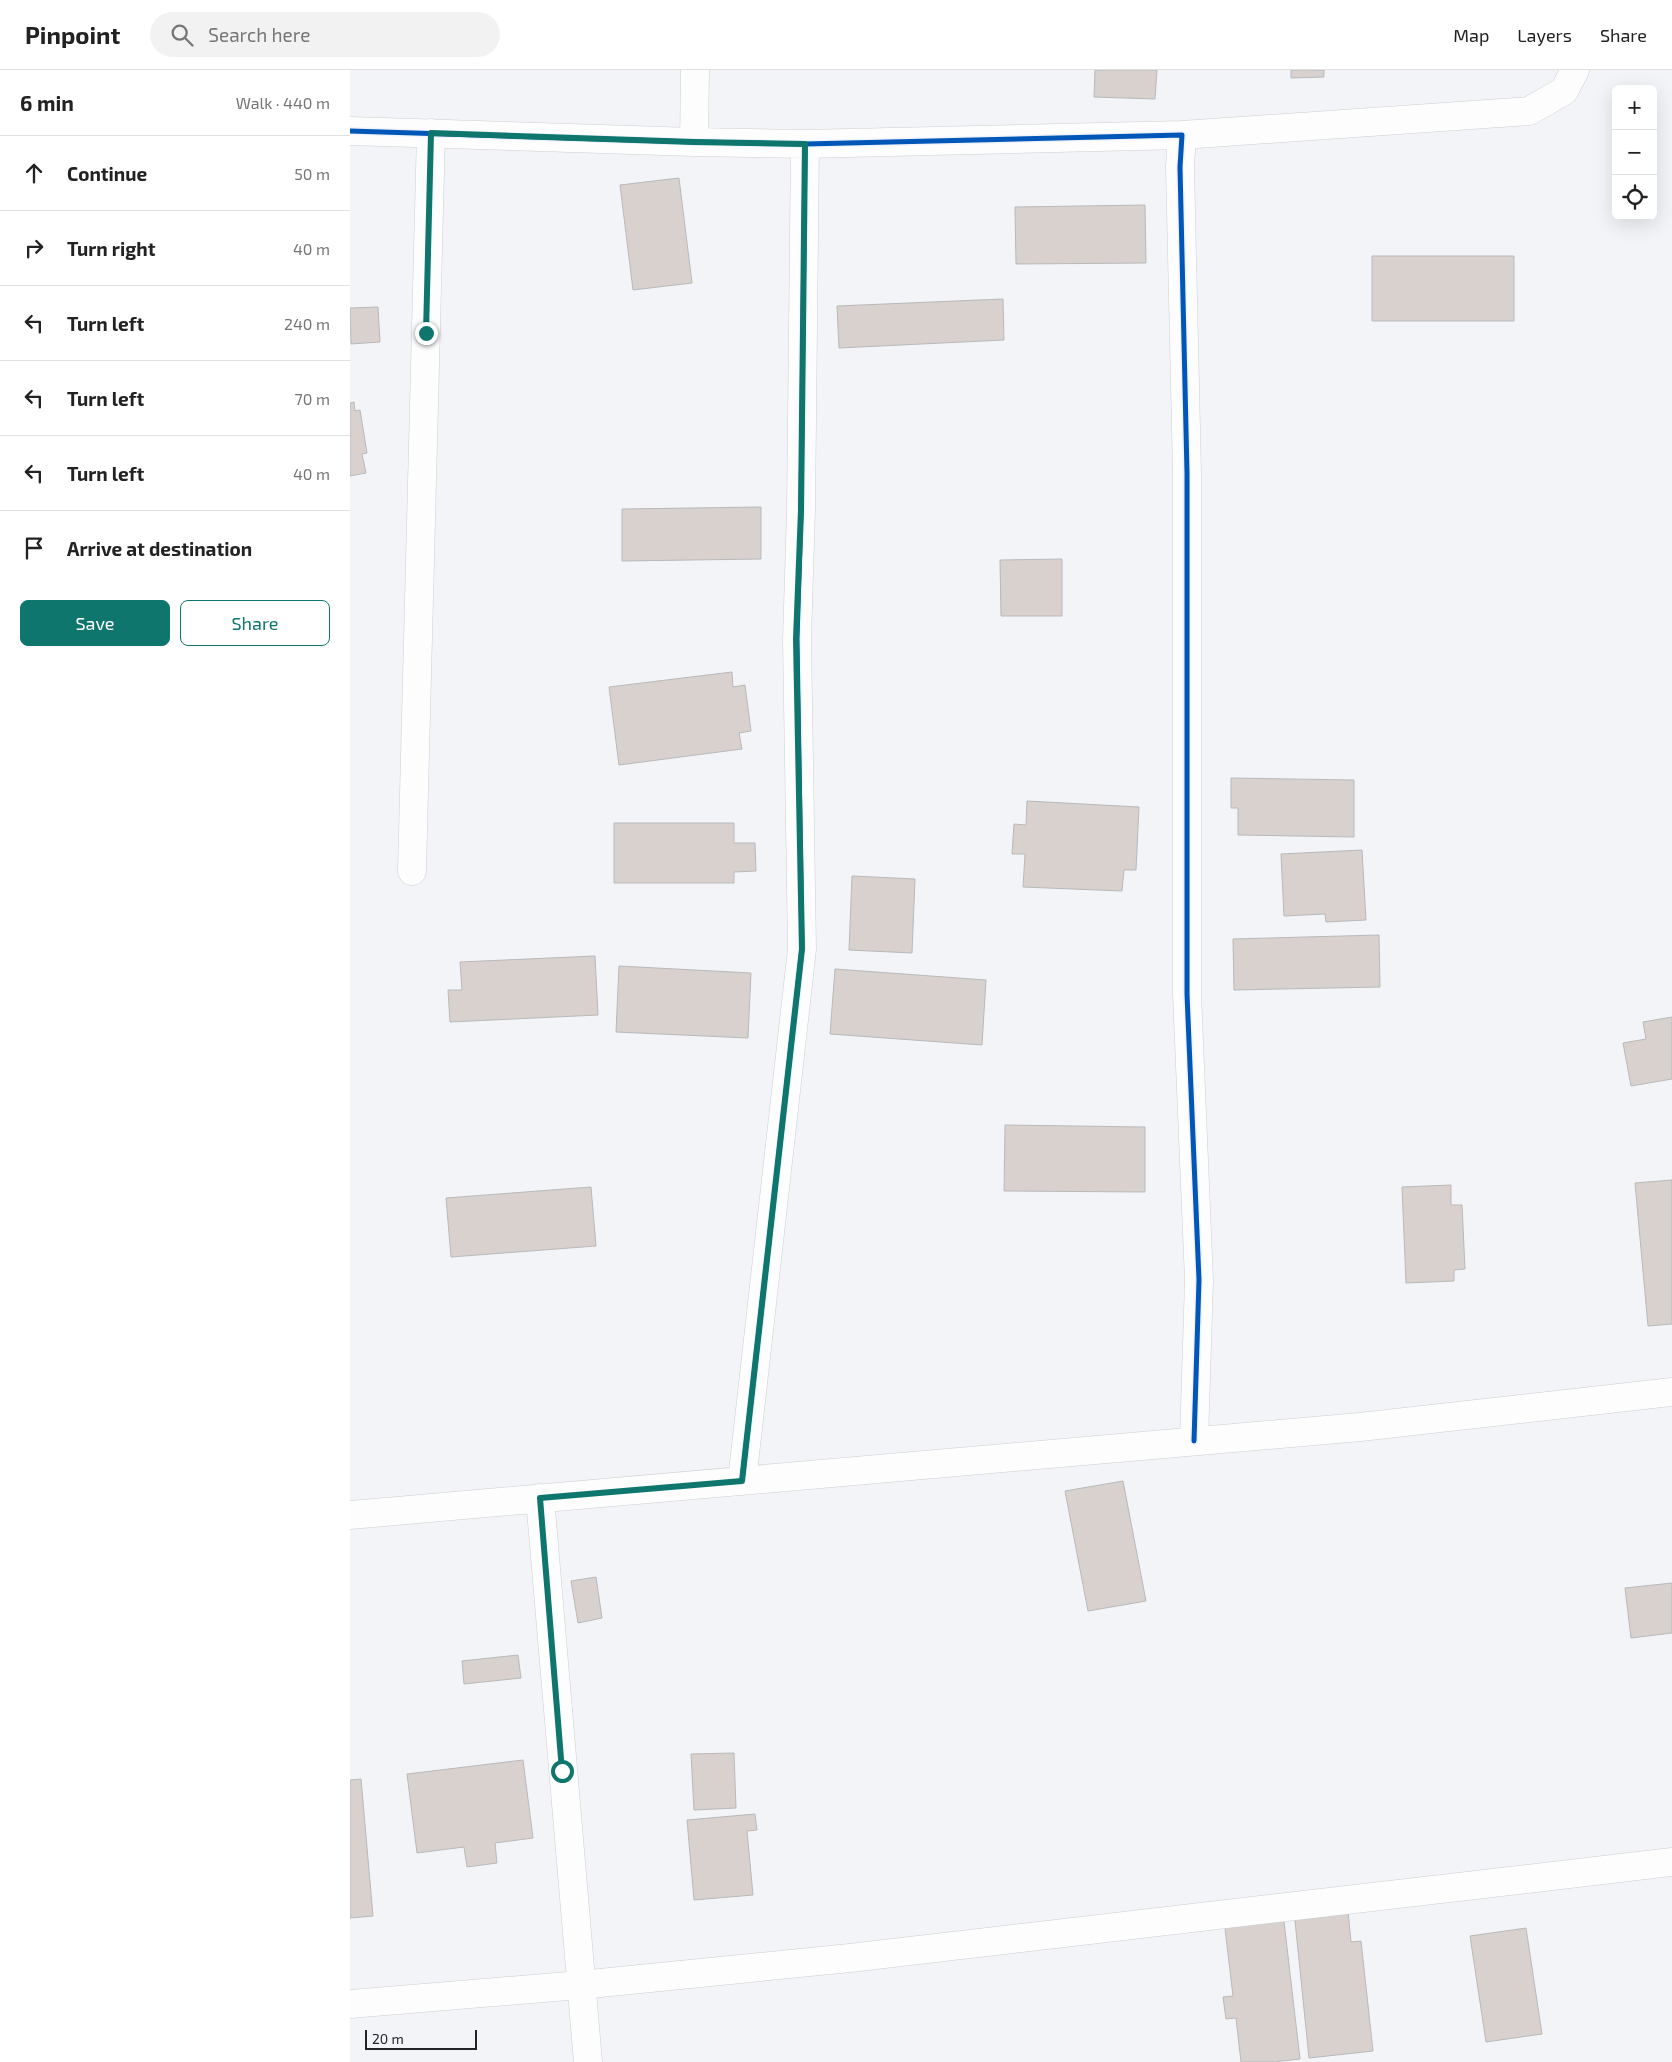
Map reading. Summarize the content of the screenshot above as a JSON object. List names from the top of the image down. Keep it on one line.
{"scale_bar":"20 m","page":{"header":"Pinpoint","search":"Search here","nav":["Map","Layers","Share"],"heading":["6 min","Walk · 440 m"],"map_buttons":["+","−"],"list":[["Continue","50 m"],["Turn right","40 m"],["Turn left","240 m"],["Turn left","70 m"],["Turn left","40 m"],"Arrive at destination"],"buttons":["Save","Share"],"scale":"20 m"}}
